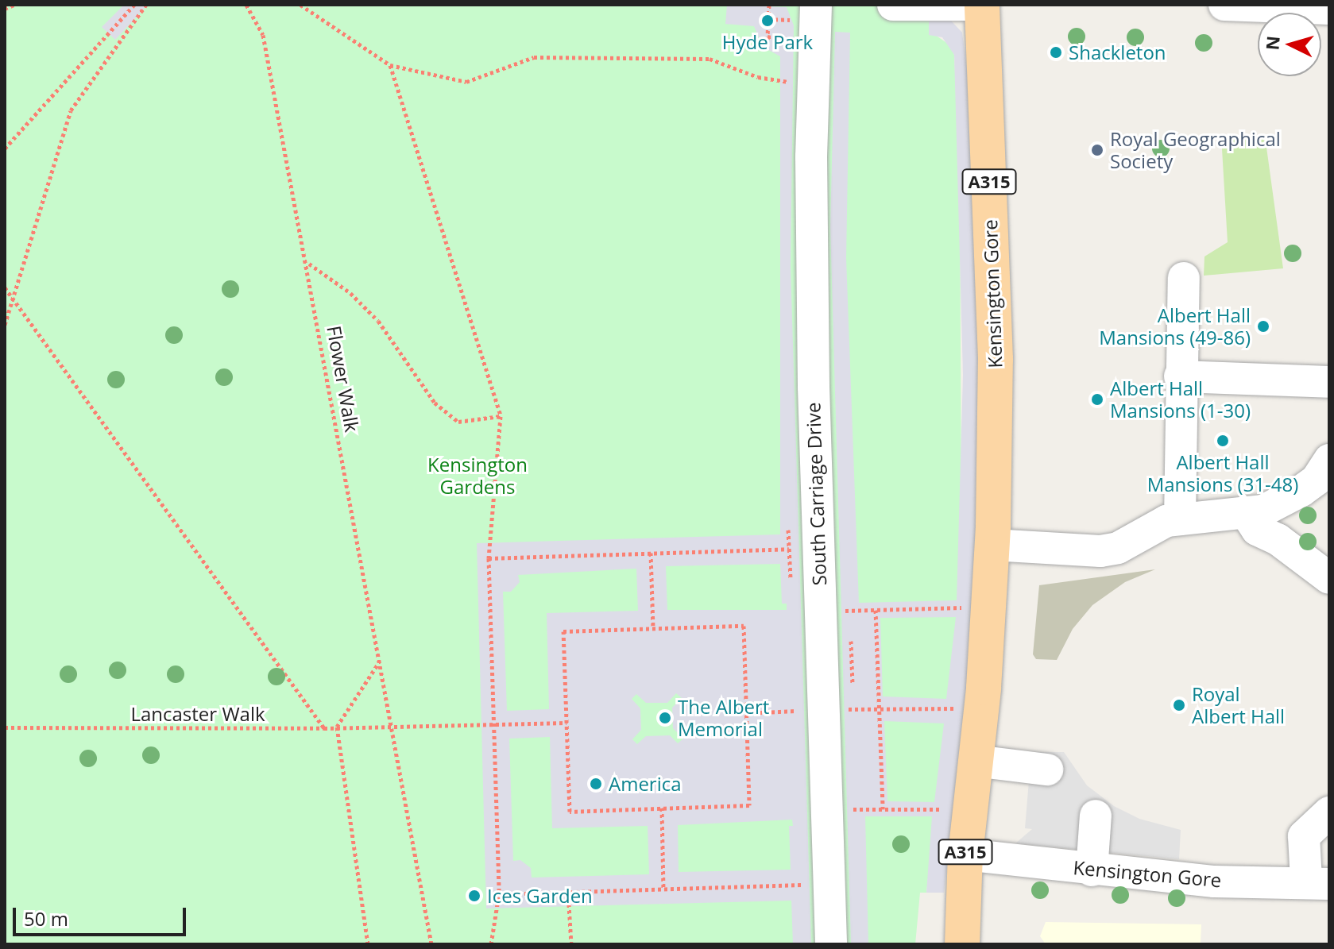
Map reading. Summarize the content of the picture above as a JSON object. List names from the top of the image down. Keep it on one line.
{"streets":{"main road":["A315","Kensington Gore"],"street":["South Carriage Drive"],"path":["Flower Walk","Lancaster Walk"]},"crossings":[["Flower Walk","Lancaster Walk"]],"parks":["Kensington Gardens"],"places":["Hyde Park","Shackleton","Royal Geographical Society","Albert Hall Mansions (49-86)","Albert Hall Mansions (1-30)","Albert Hall Mansions (31-48)","Royal Albert Hall","The Albert Memorial","America","Ices Garden"],"scale_bar":"50 m","north":"left"}
